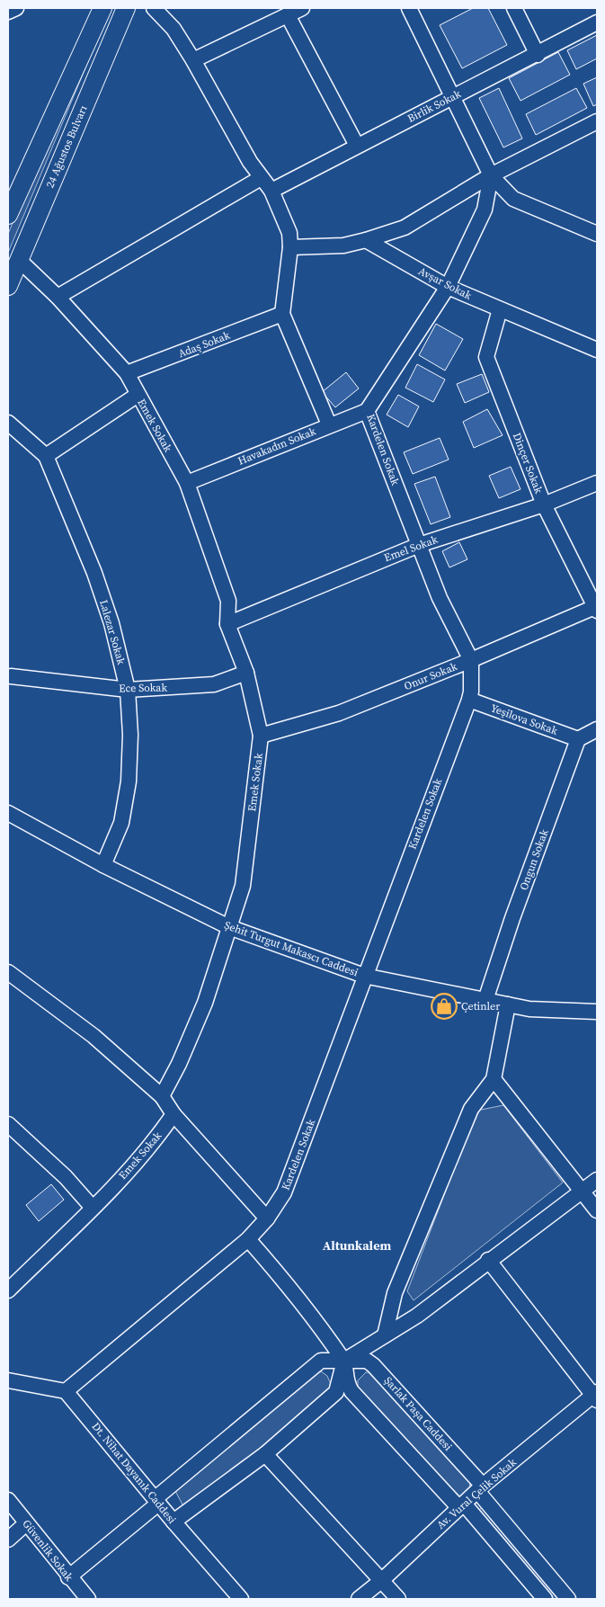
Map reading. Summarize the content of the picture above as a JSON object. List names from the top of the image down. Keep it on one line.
{"streets":{"main road":["24 Ağustos Bulvarı"],"street":["Birlik Sokak","Avşar Sokak","Adaş Sokak","Emek Sokak","Havakadın Sokak","Kardelen Sokak","Dinçer Sokak","Emel Sokak","Lalezar Sokak","Onur Sokak","Ece Sokak","Yeşilova Sokak","Ongun Sokak","Şehit Turgut Makascı Caddesi","Şarlak Paşa Caddesi","Dt. Nihat Dayanık Caddesi","Av. Vural Çelik Sokak","Güvenlik Sokak"]},"crossings":[["24 Ağustos Bulvarı","Emek Sokak"],["Avşar Sokak","Kardelen Sokak"],["Avşar Sokak","Dinçer Sokak"],["Adaş Sokak","Emek Sokak"],["Emek Sokak","Havakadın Sokak"],["Emek Sokak","Emel Sokak"],["Emek Sokak","Onur Sokak"],["Emek Sokak","Ece Sokak"],["Emek Sokak","Şehit Turgut Makascı Caddesi"],["Havakadın Sokak","Kardelen Sokak"],["Kardelen Sokak","Emel Sokak"],["Kardelen Sokak","Onur Sokak"],["Kardelen Sokak","Yeşilova Sokak"],["Kardelen Sokak","Şehit Turgut Makascı Caddesi"],["Kardelen Sokak","Dt. Nihat Dayanık Caddesi"],["Dinçer Sokak","Emel Sokak"],["Dinçer Sokak","Onur Sokak"],["Lalezar Sokak","Ece Sokak"],["Lalezar Sokak","Şehit Turgut Makascı Caddesi"],["Yeşilova Sokak","Ongun Sokak"],["Ongun Sokak","Şehit Turgut Makascı Caddesi"],["Şarlak Paşa Caddesi","Dt. Nihat Dayanık Caddesi"],["Şarlak Paşa Caddesi","Av. Vural Çelik Sokak"],["Şarlak Paşa Caddesi","Güvenlik Sokak"]],"districts":["Altunkalem"],"places":{"shop":["Çetinler"]}}
